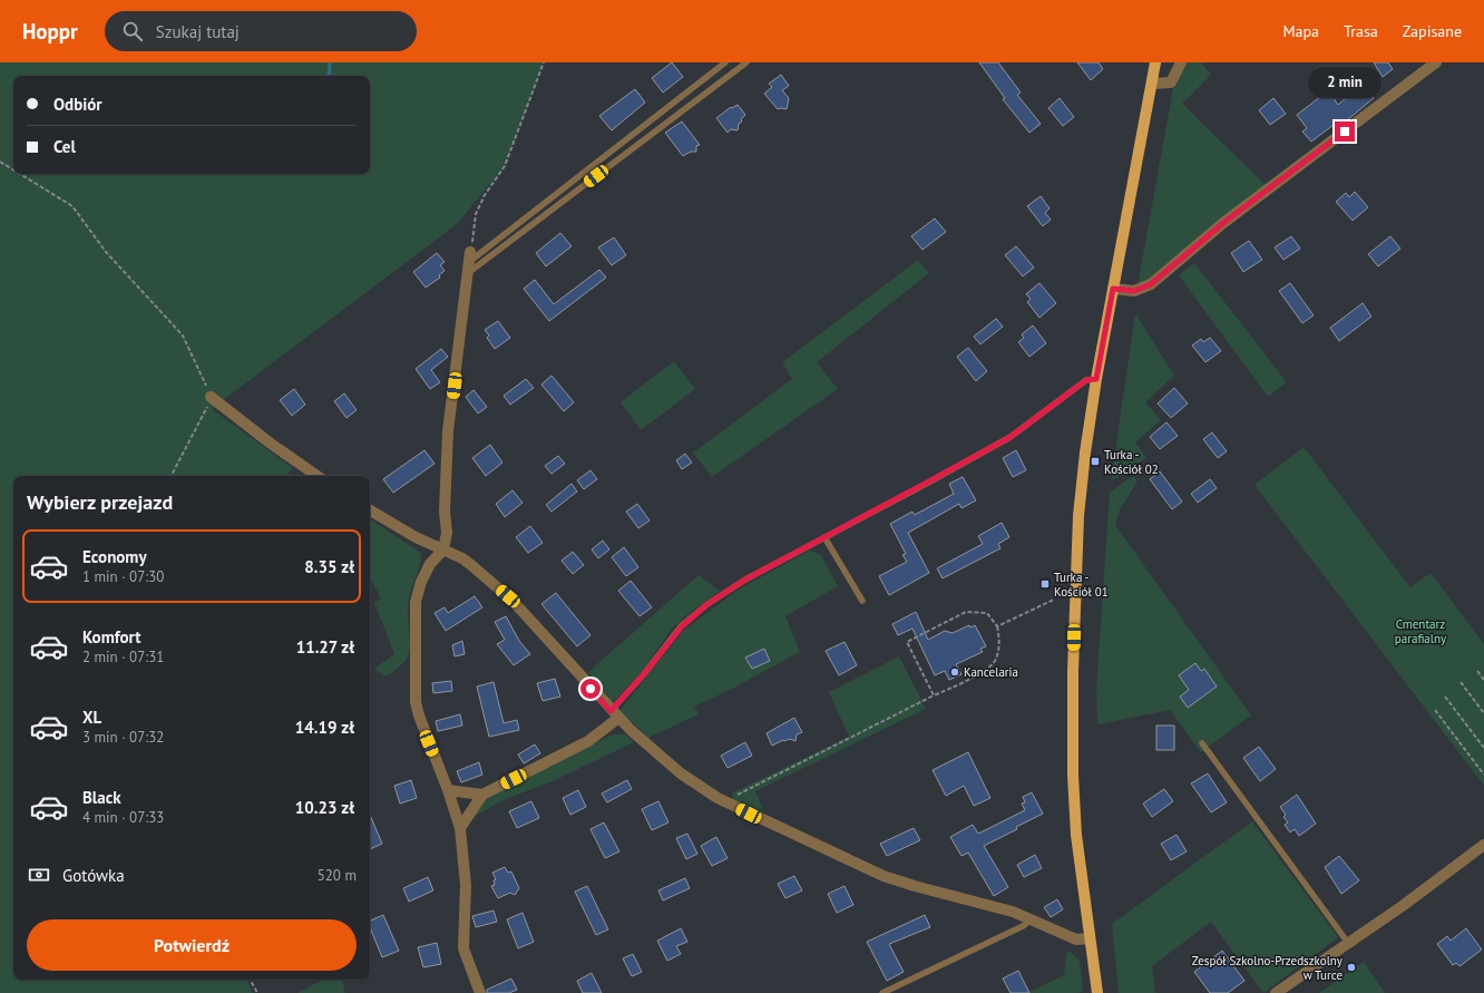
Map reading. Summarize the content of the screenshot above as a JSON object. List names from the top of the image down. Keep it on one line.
{"parks":["Cmentarz parafialny"],"places":{"transit":["Turka - Kościół 02","Turka - Kościół 01"],"other":["Kancelaria","Zespół Szkolno-Przedszkolny w Turce"]},"page":{"header":"Hoppr","search":"Szukaj tutaj","nav":["Mapa","Trasa","Zapisane"],"bubble":"2 min","banner":["Odbiór","Cel"],"heading":"Wybierz przejazd","list":[{"name":"Economy","note":"1 min · 07:30","value":"8.35 zł"},{"name":"Komfort","note":"2 min · 07:31","value":"11.27 zł"},{"name":"XL","note":"3 min · 07:32","value":"14.19 zł"},{"name":"Black","note":"4 min · 07:33","value":"10.23 zł"}],"pay":["Gotówka","520 m"],"buttons":"Potwierdź"}}
